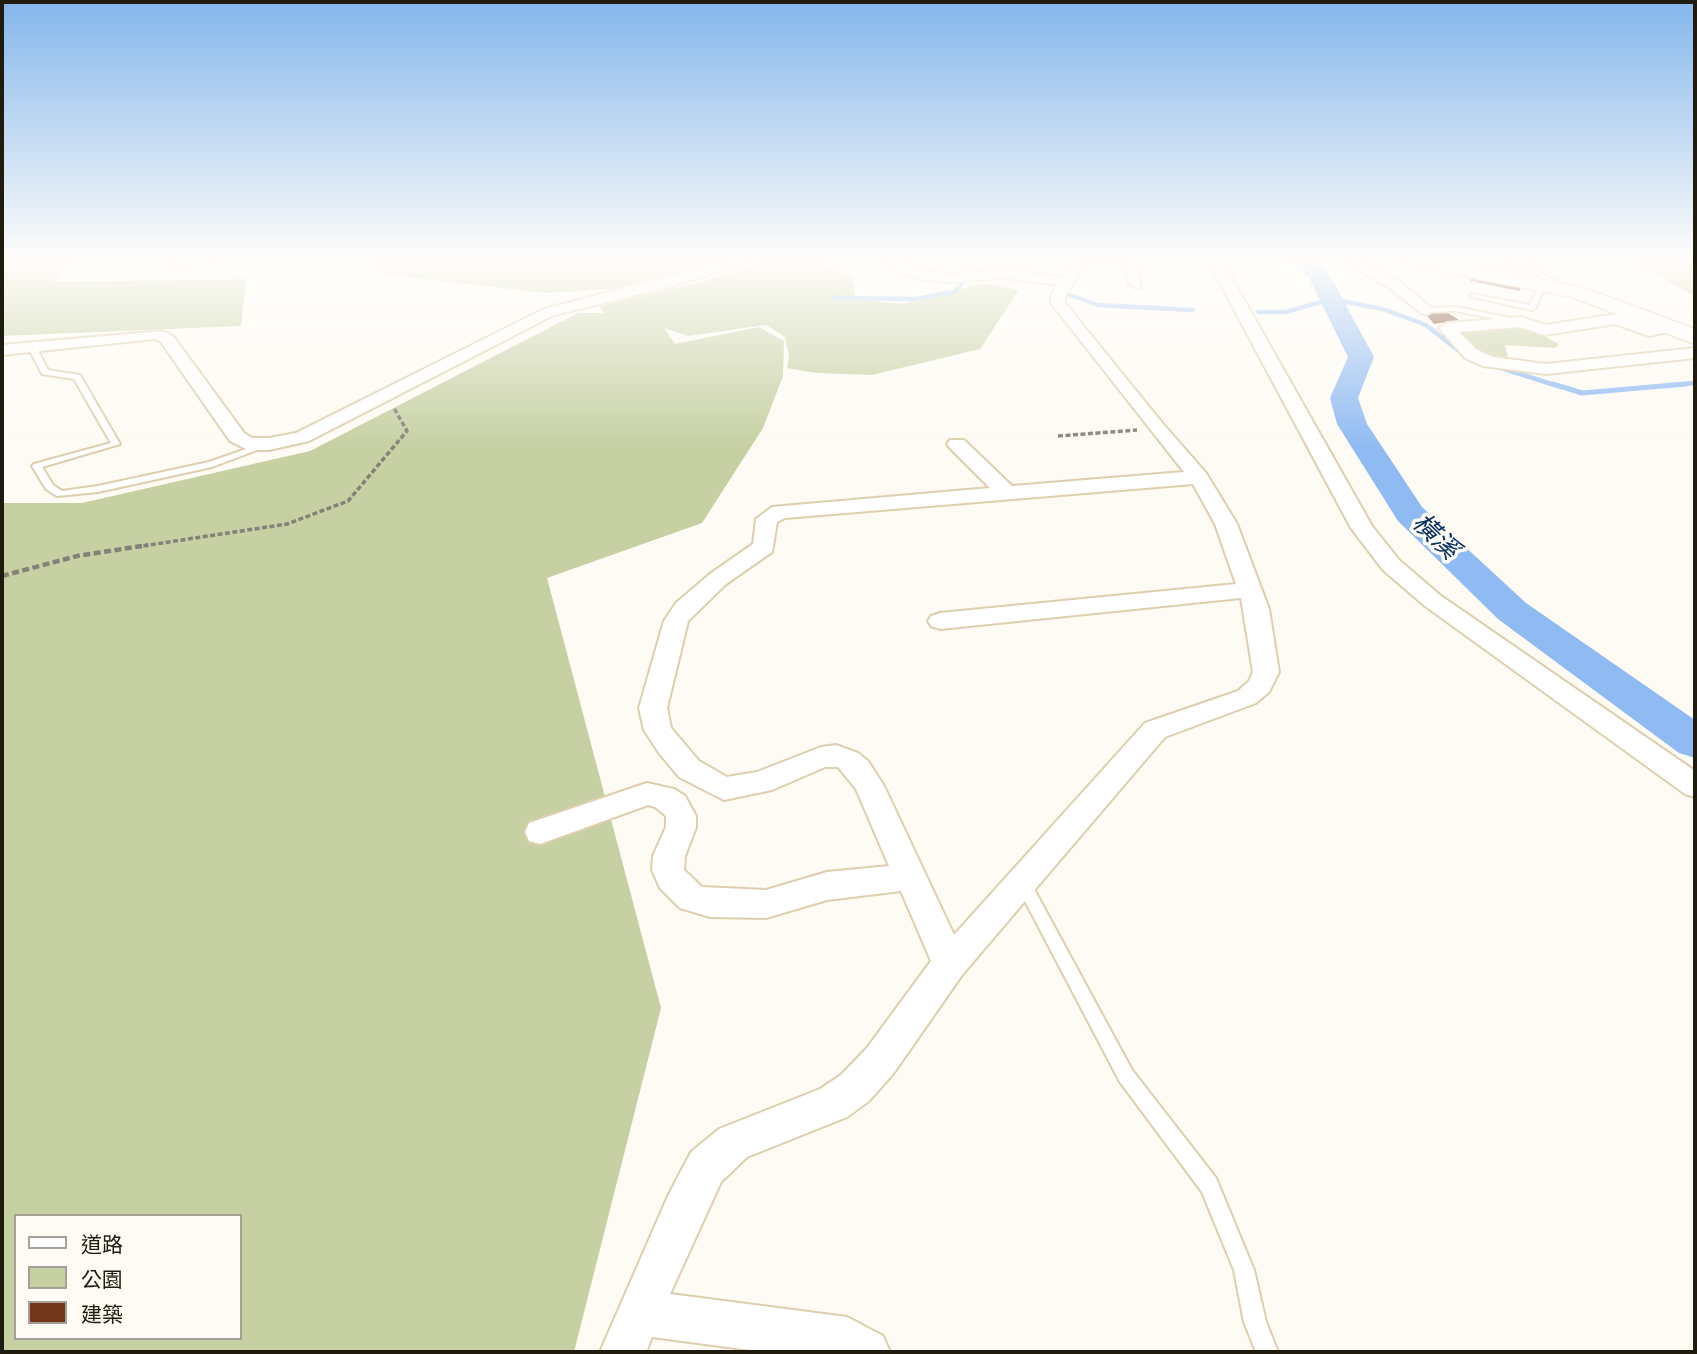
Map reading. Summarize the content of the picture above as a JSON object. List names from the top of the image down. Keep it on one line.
{"water":["橫溪"],"legend":["道路","公園","建築"]}
